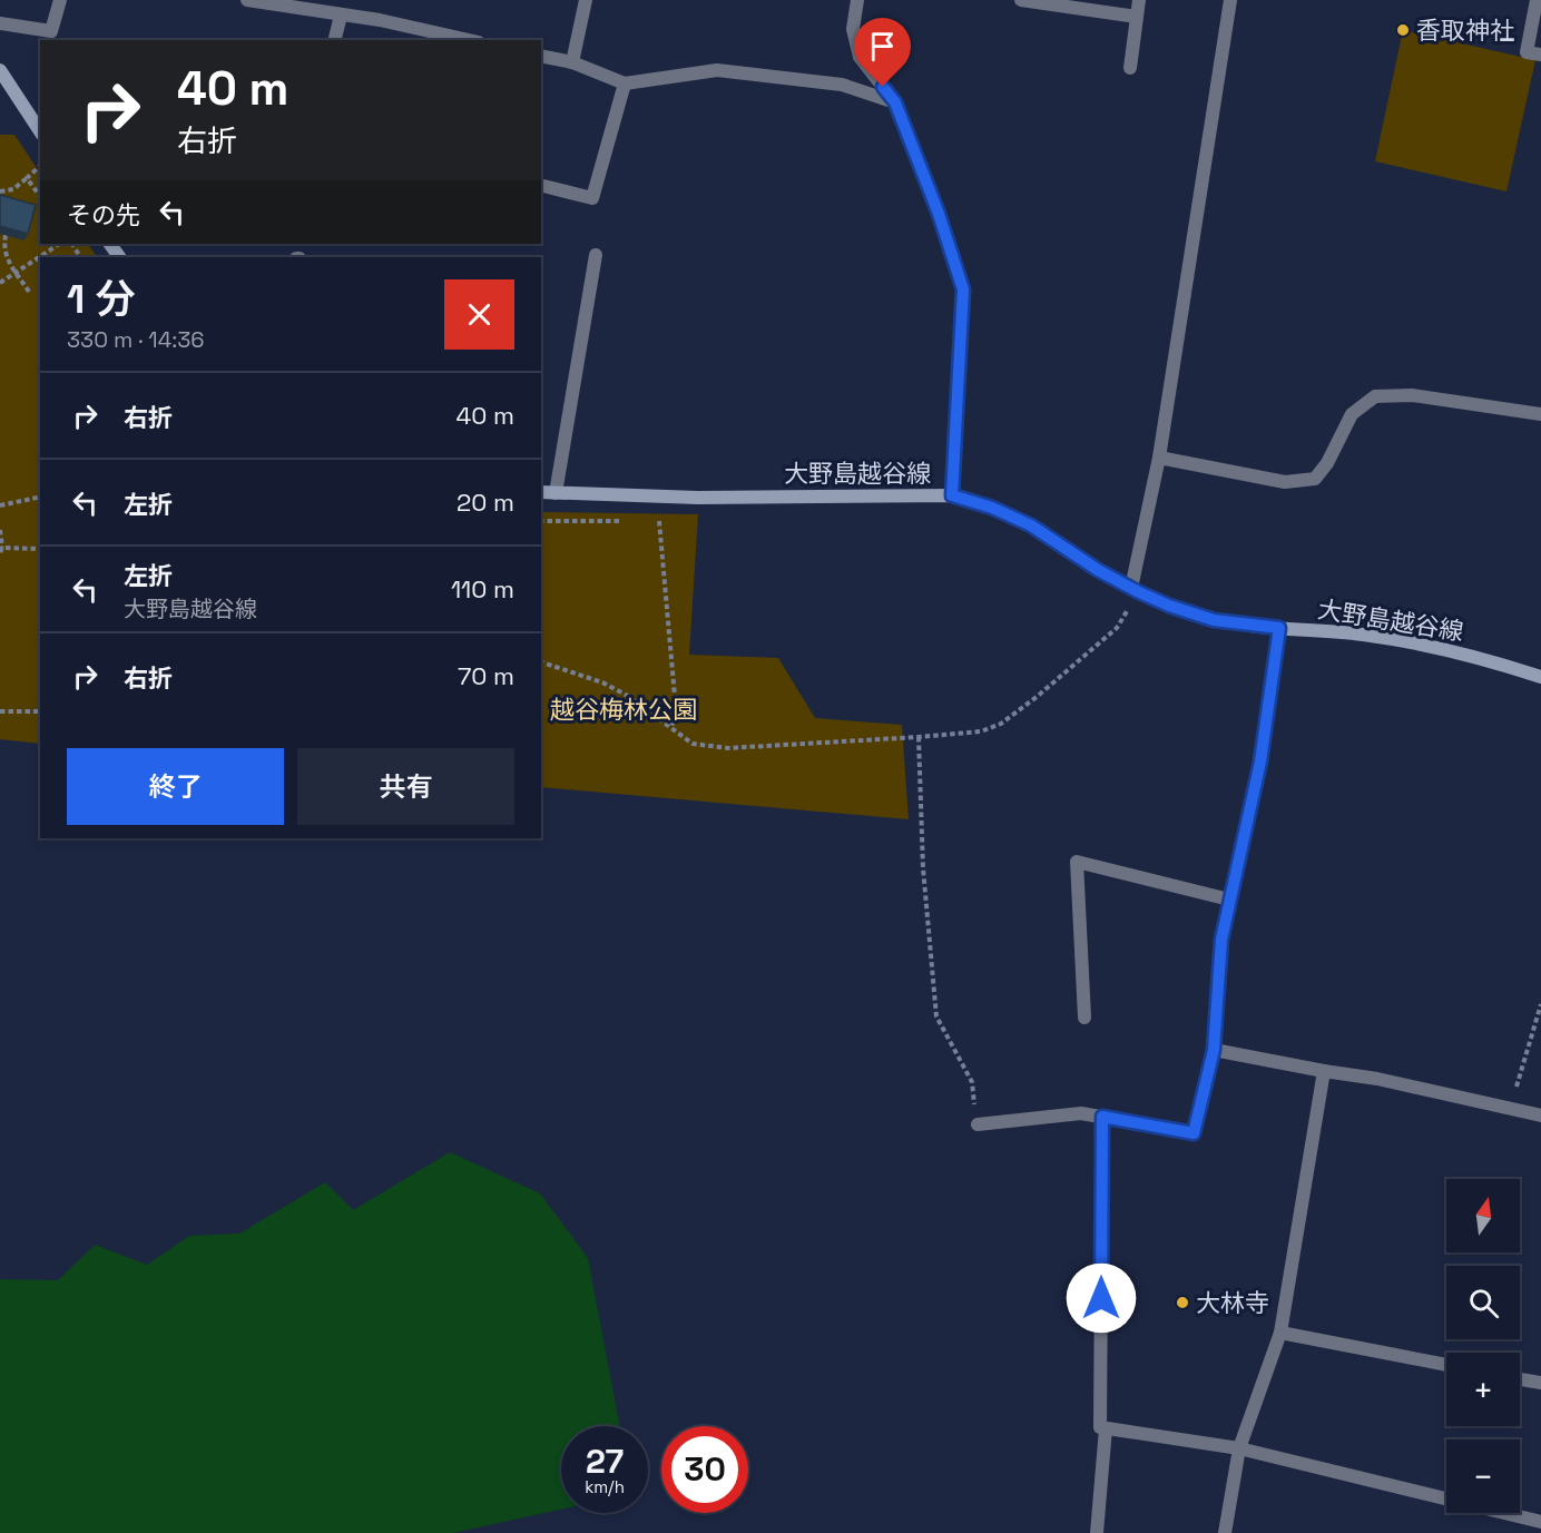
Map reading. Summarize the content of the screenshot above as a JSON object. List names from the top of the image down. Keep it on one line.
{"streets":{"main road":["大野島越谷線"]},"parks":["越谷梅林公園"],"places":["香取神社","大林寺"],"north":"top","page":{"turn":["40 m","右折"],"then":"その先","heading":["1 分","330 m · 14:36"],"list":[{"name":"右折","value":"40 m"},{"name":"左折","value":"20 m"},{"name":"左折","note":"大野島越谷線","value":"110 m"},{"name":"右折","value":"70 m"}],"buttons":["終了","共有"],"map_buttons":["+","−"],"speed":"27 km/h","limit":"30"}}
